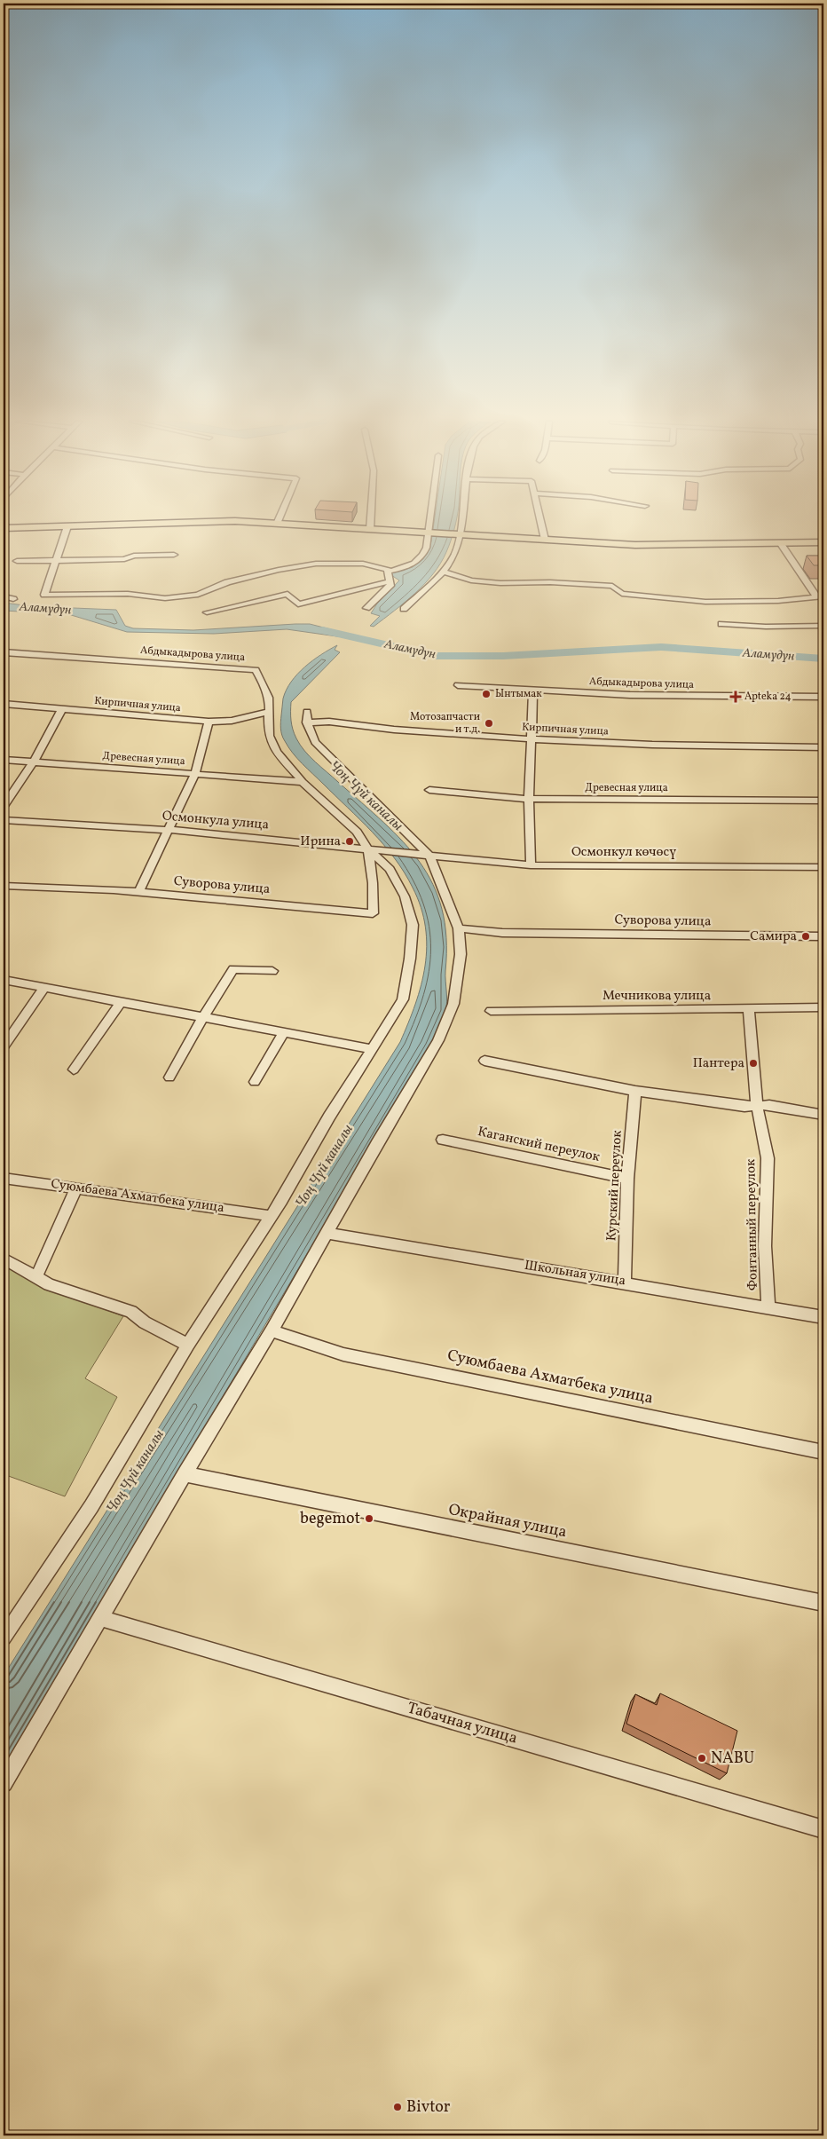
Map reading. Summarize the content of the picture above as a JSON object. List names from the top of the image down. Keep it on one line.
{"streets":{"street":["Абдыкадырова улица","Кирпичная улица","Древесная улица","Осмонкула улица","Осмонкул көчөсү","Суворова улица","Мечникова улица","Каганский переулок","Курский переулок","Суюмбаева Ахматбека улица","Фонтанный переулок","Школьная улица","Окрайная улица","Табачная улица"]},"crossings":[["Абдыкадырова улица","Кирпичная улица"],["Абдыкадырова улица","Древесная улица"],["Абдыкадырова улица","Осмонкула улица"],["Абдыкадырова улица","Суворова улица"],["Осмонкула улица","Осмонкул көчөсү"],["Осмонкула улица","Суворова улица"],["Мечникова улица","Фонтанный переулок"],["Каганский переулок","Курский переулок"],["Курский переулок","Школьная улица"],["Фонтанный переулок","Школьная улица"]],"water":["Аламүдүн","Чоң Чүй каналы"],"places":{"other":["Ынтымак","Мотозапчасти и т.д.","Ирина","Самира","Пантера","begemot","NABU","Bivtor"],"health":["Apteka 24"]}}
